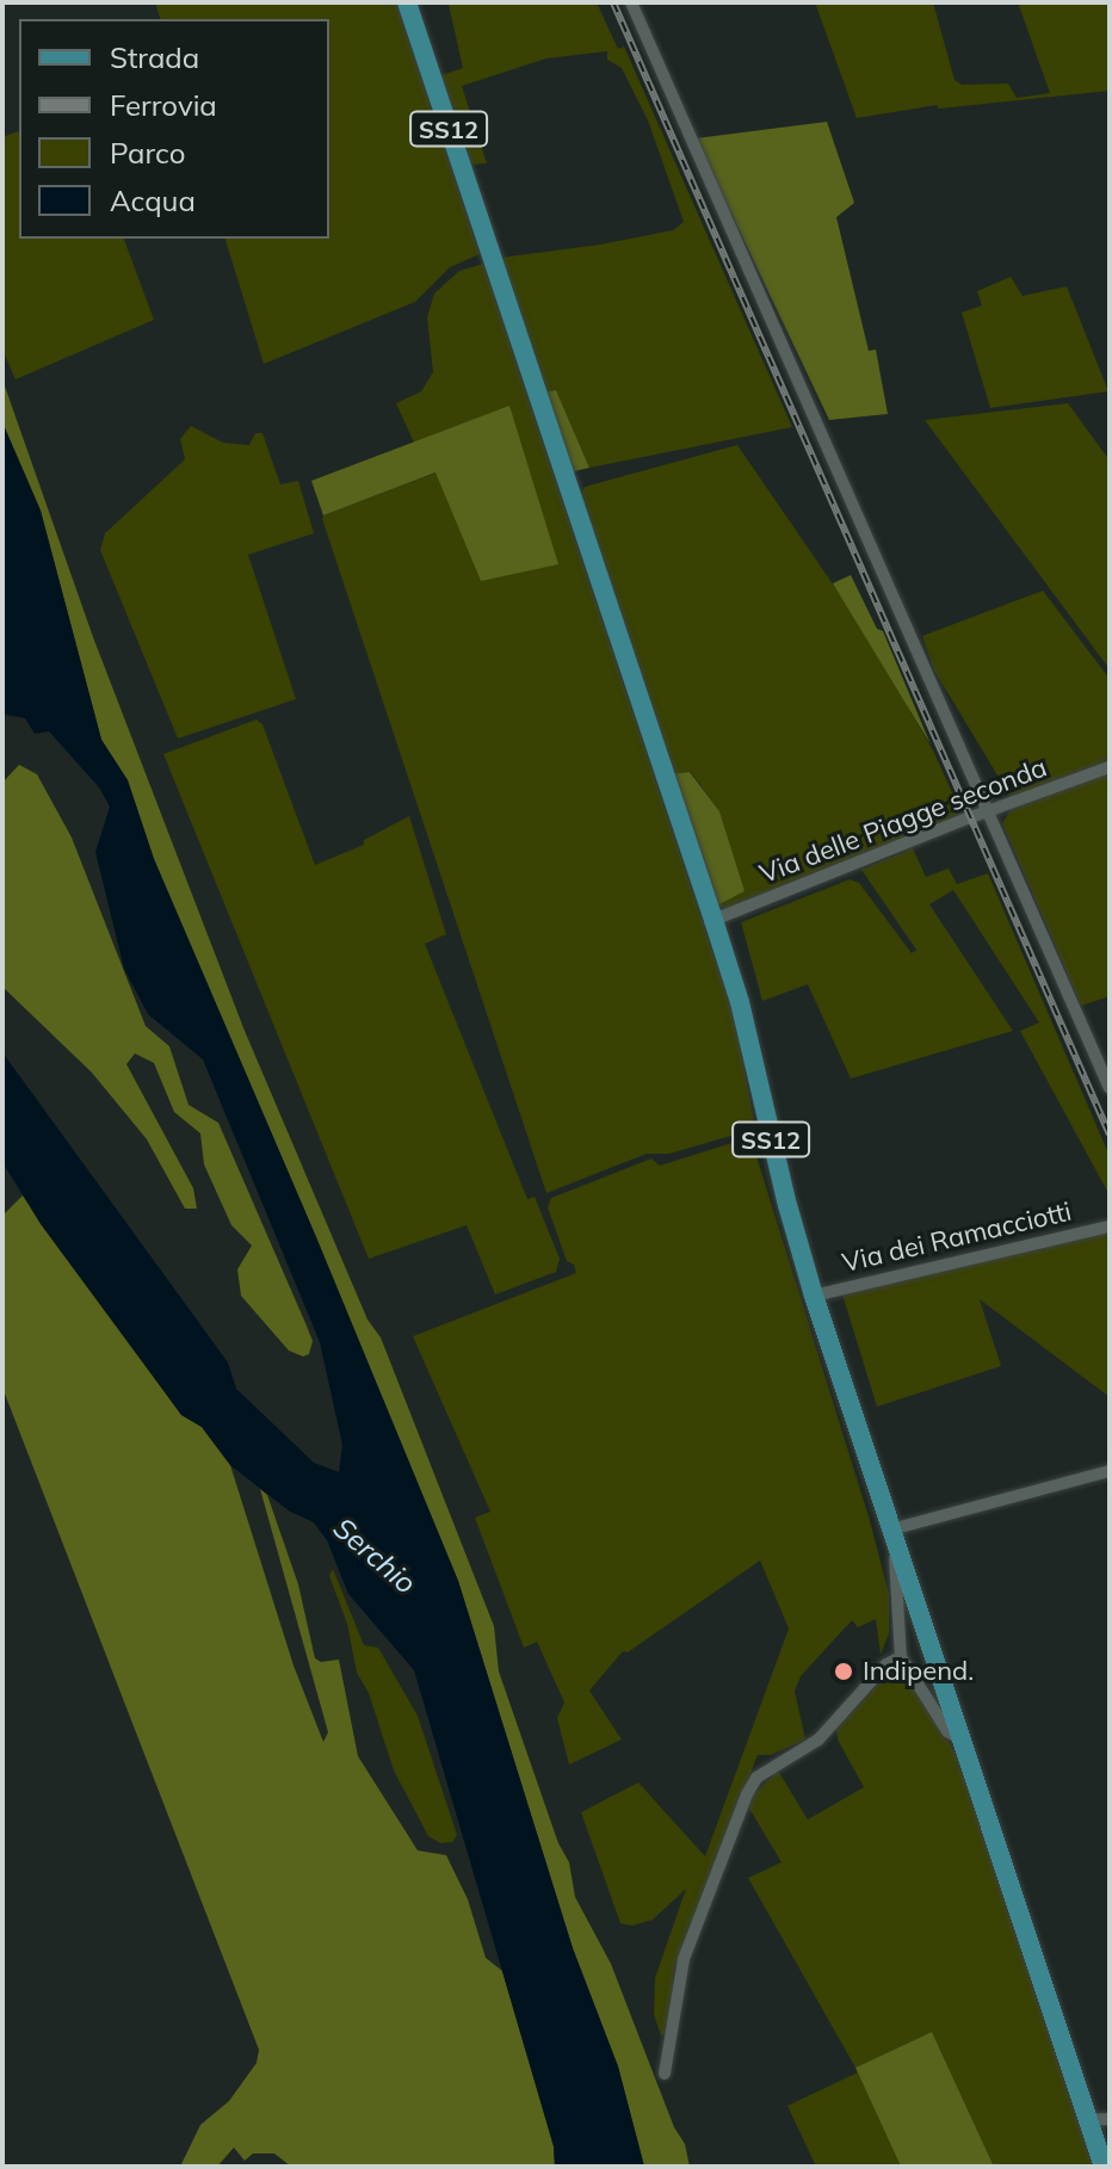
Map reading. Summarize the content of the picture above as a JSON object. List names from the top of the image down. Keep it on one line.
{"streets":{"main road":["SS12"],"street":["Via delle Piagge seconda","Via dei Ramacciotti"]},"crossings":[["SS12","Via delle Piagge seconda"],["SS12","Via dei Ramacciotti"]],"water":["Serchio"],"places":["Indipend."],"legend":["Strada","Ferrovia","Parco","Acqua"]}
